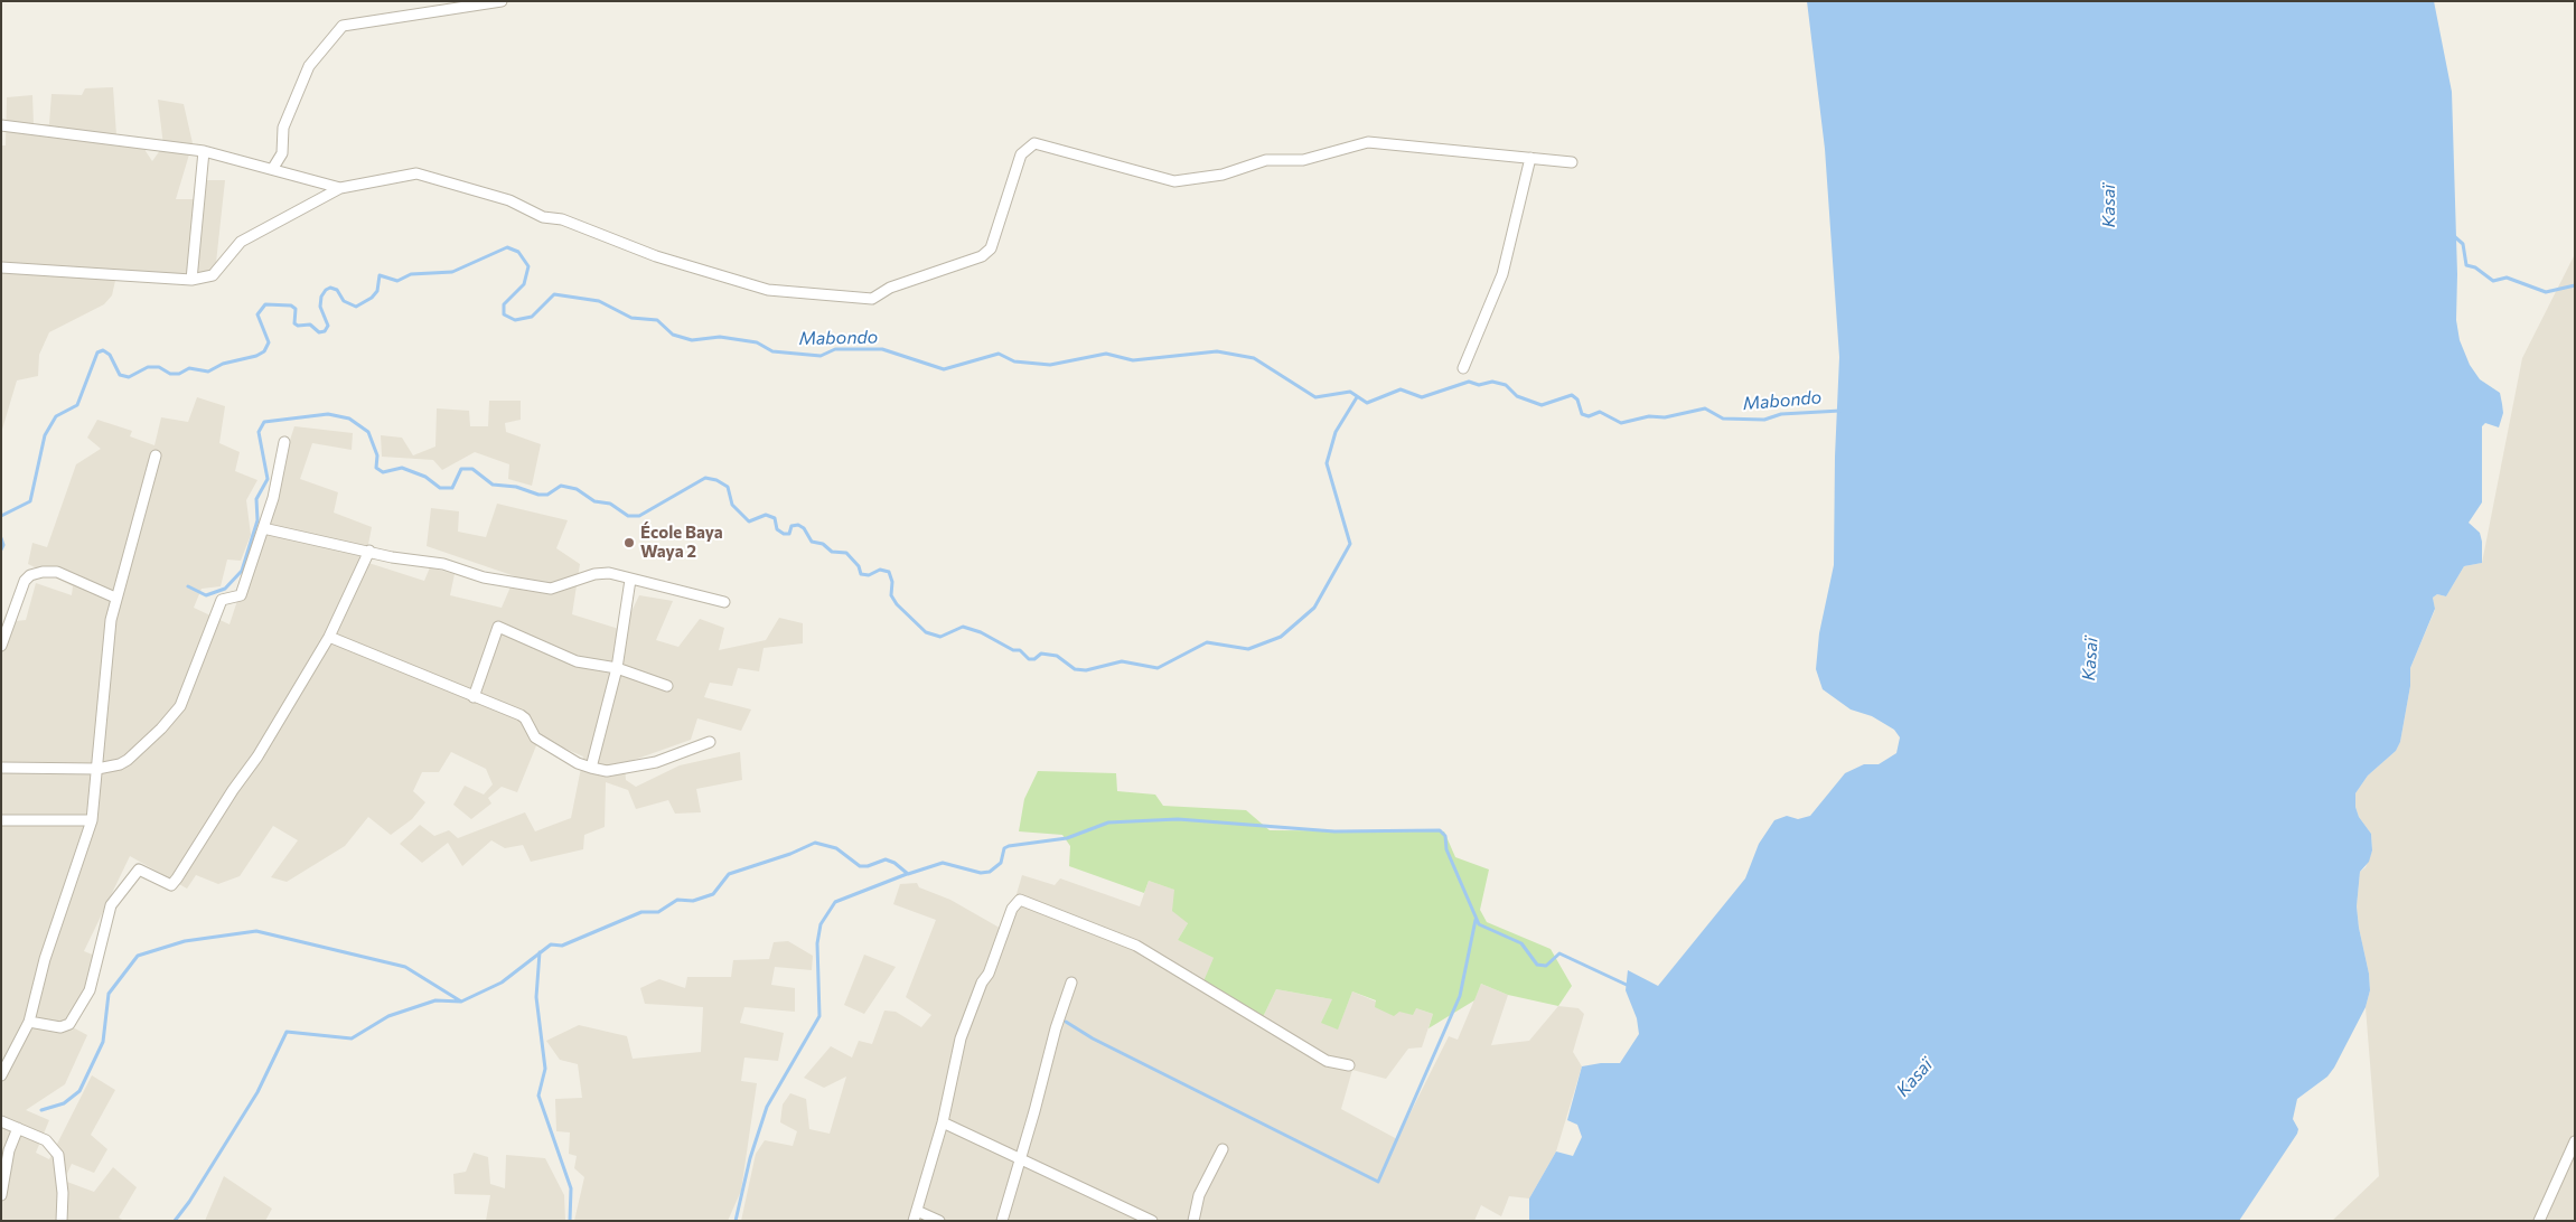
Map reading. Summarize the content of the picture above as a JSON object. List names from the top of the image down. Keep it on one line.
{"water":["Kasaï","Mabondo"],"places":["École Baya Waya 2"]}
